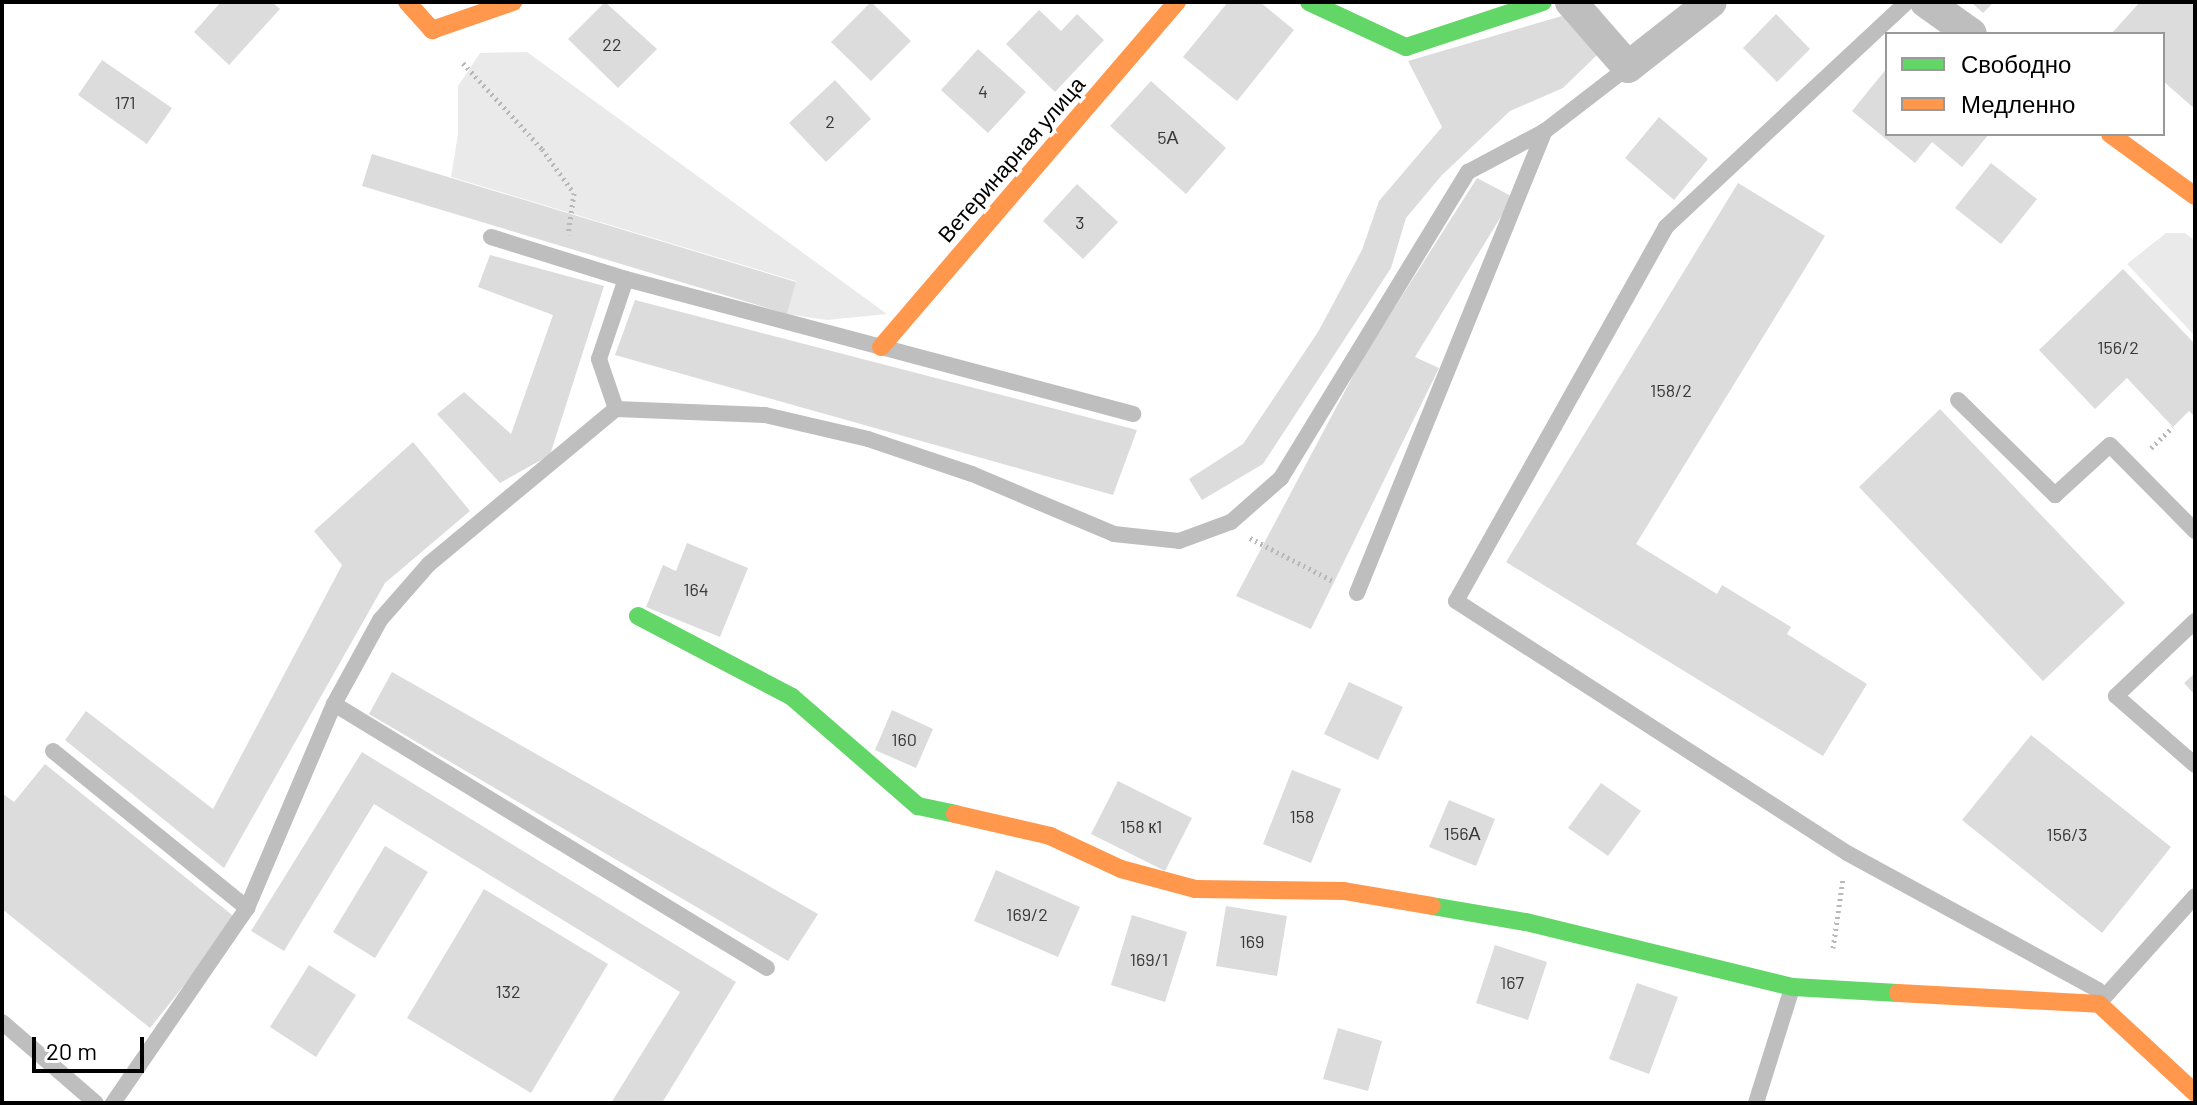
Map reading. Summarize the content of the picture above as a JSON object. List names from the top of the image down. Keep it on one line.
{"streets":{"street":["Ветеринарная улица"]},"house_numbers":["22","4","171","2","5А","3","156/2","158/2","164","160","158","158 к1","156А","156/3","169/2","169","169/1","167","132"],"legend":["Свободно","Медленно"],"scale_bar":"20 m"}
